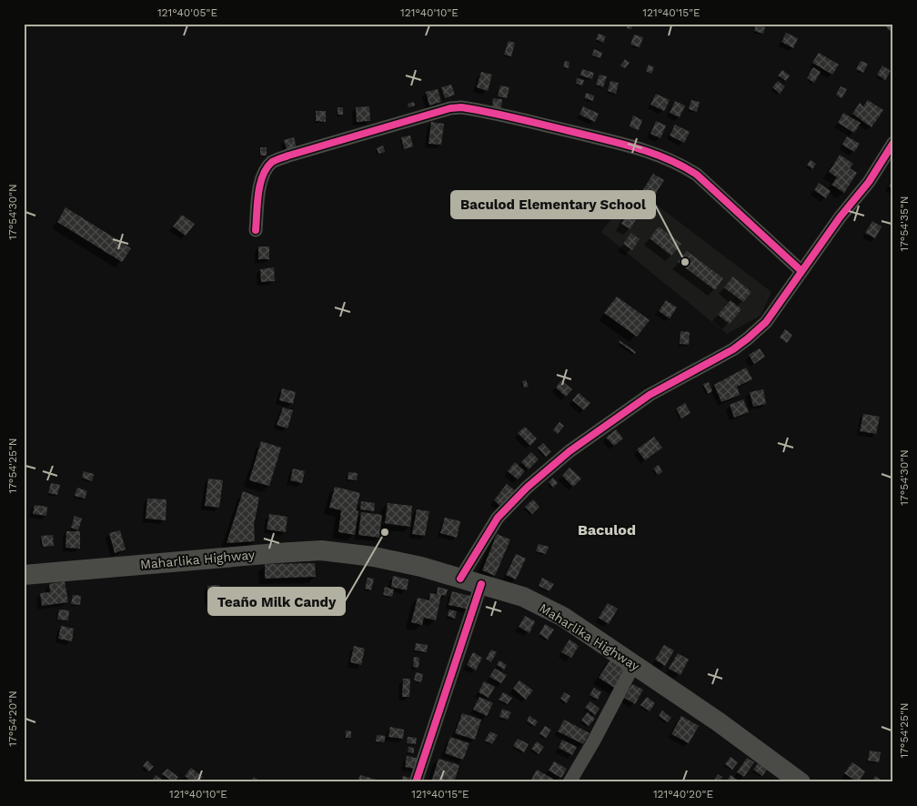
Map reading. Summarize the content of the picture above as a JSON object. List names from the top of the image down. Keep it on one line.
{"streets":{"highway":["Maharlika Highway"]},"districts":["Baculod"],"places":["Baculod Elementary School","Teaño Milk Candy"],"coordinates":["121°40'05\"E","121°40'10\"E","121°40'15\"E","17°54'30\"N","17°54'35\"N","17°54'25\"N","17°54'20\"N","121°40'20\"E"]}
